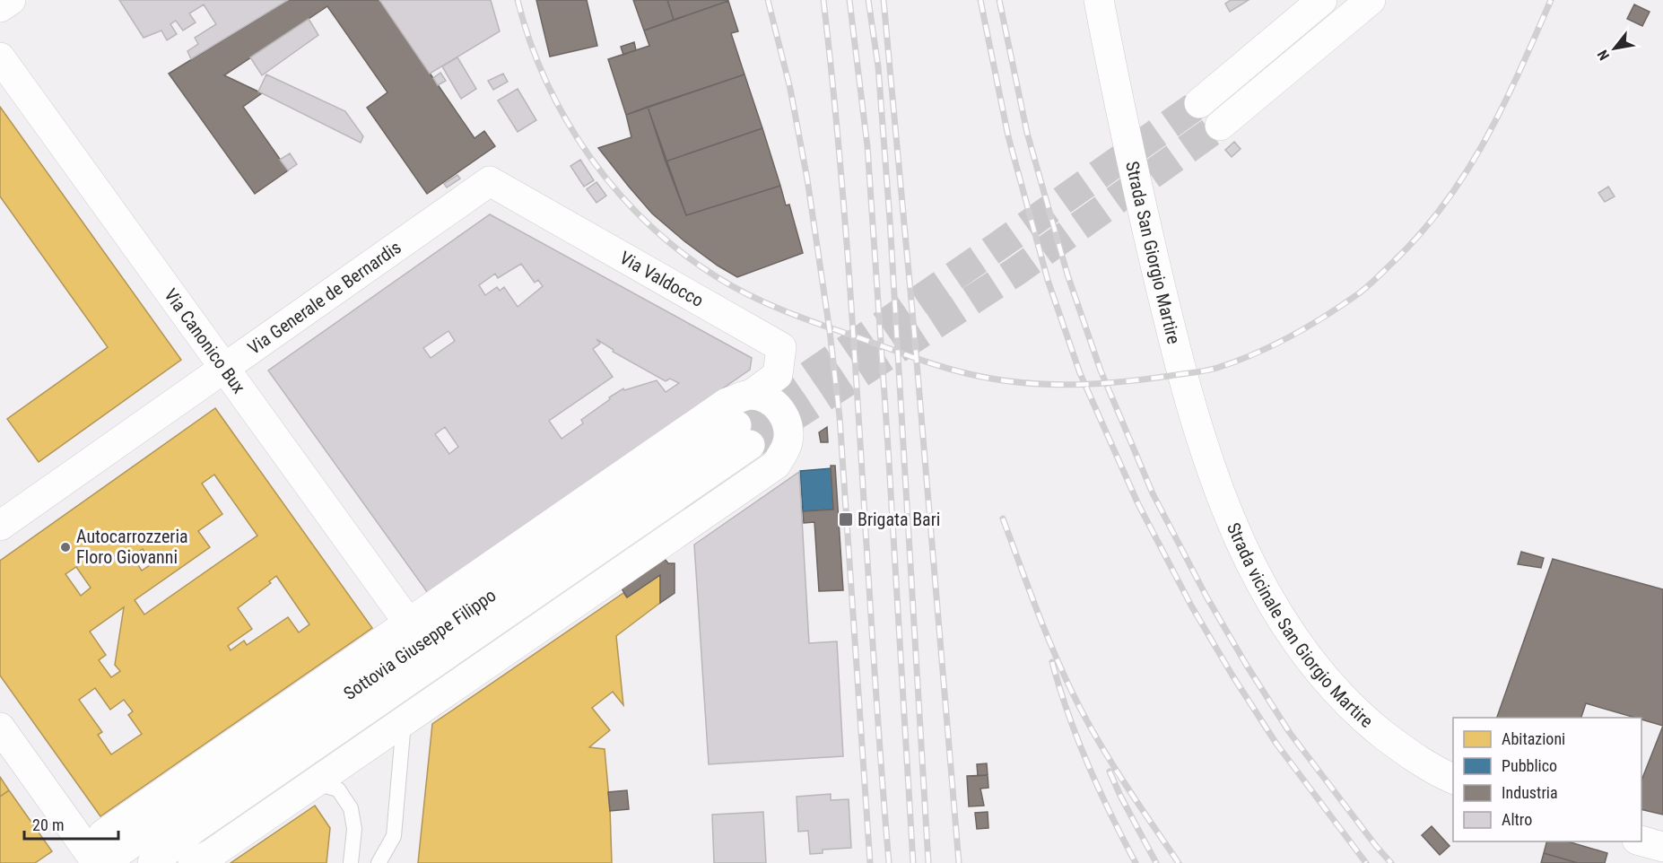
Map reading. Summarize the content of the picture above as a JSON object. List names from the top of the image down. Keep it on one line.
{"streets":{"street":["Strada San Giorgio Martire","Via Valdocco","Via Generale de Bernardis","Via Canonico Bux","Strada vicinale San Giorgio Martire","Sottovia Giuseppe Filippo"]},"crossings":[["Strada San Giorgio Martire","Strada vicinale San Giorgio Martire"],["Via Valdocco","Via Generale de Bernardis"],["Via Generale de Bernardis","Via Canonico Bux"]],"places":{"transit":["Brigata Bari"],"other":["Autocarrozzeria Floro Giovanni"]},"legend":["Abitazioni","Pubblico","Industria","Altro"],"scale_bar":"20 m","north":"bottom left"}
